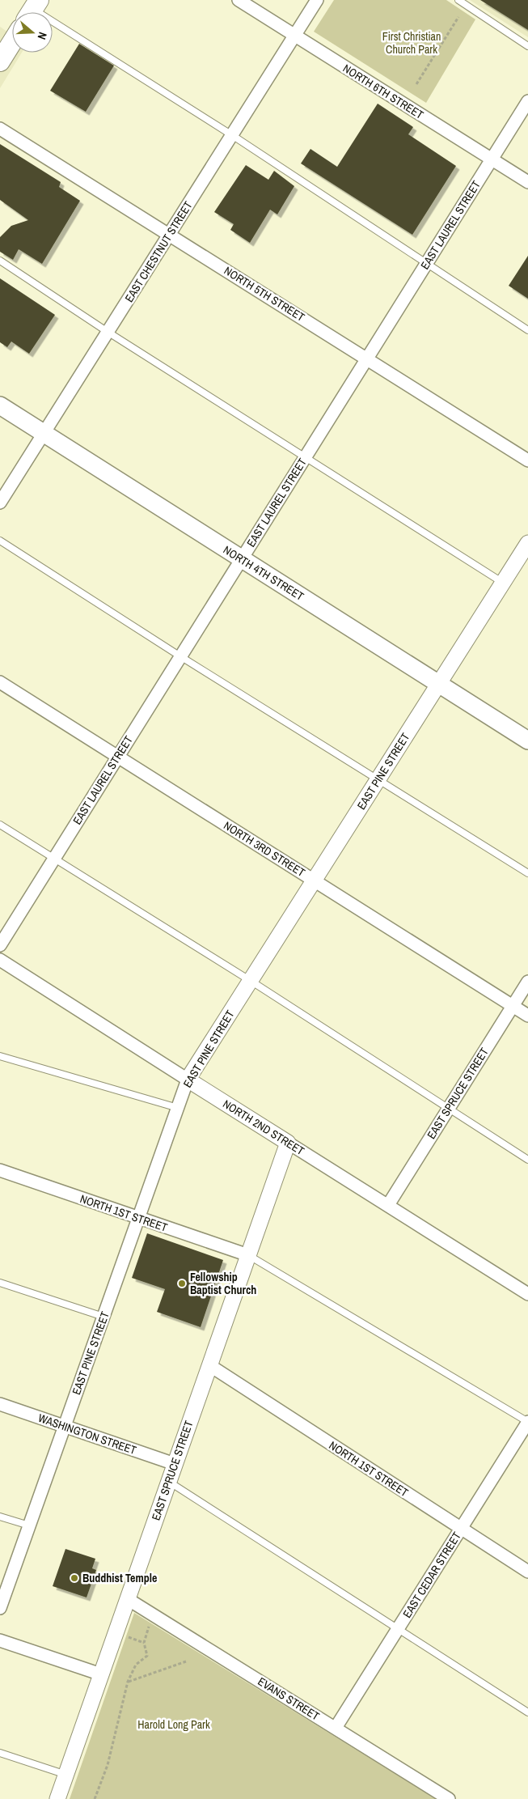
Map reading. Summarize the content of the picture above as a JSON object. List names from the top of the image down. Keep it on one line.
{"streets":{"main road":["NORTH 4TH STREET"],"street":["NORTH 6TH STREET","EAST LAUREL STREET","EAST CHESTNUT STREET","NORTH 5TH STREET","EAST PINE STREET","NORTH 3RD STREET","EAST SPRUCE STREET","NORTH 2ND STREET","NORTH 1ST STREET","WASHINGTON STREET","EAST CEDAR STREET","EVANS STREET"]},"crossings":[["NORTH 6TH STREET","EAST LAUREL STREET"],["NORTH 6TH STREET","EAST CHESTNUT STREET"],["EAST LAUREL STREET","NORTH 5TH STREET"],["EAST LAUREL STREET","NORTH 4TH STREET"],["EAST LAUREL STREET","NORTH 3RD STREET"],["EAST CHESTNUT STREET","NORTH 5TH STREET"],["EAST CHESTNUT STREET","NORTH 4TH STREET"],["NORTH 4TH STREET","EAST PINE STREET"],["EAST PINE STREET","NORTH 3RD STREET"],["EAST PINE STREET","NORTH 2ND STREET"],["EAST PINE STREET","NORTH 1ST STREET"],["EAST PINE STREET","WASHINGTON STREET"],["NORTH 3RD STREET","EAST SPRUCE STREET"],["EAST SPRUCE STREET","NORTH 2ND STREET"],["EAST SPRUCE STREET","NORTH 1ST STREET"],["EAST SPRUCE STREET","WASHINGTON STREET"],["EAST SPRUCE STREET","EVANS STREET"],["NORTH 1ST STREET","EAST CEDAR STREET"],["EAST CEDAR STREET","EVANS STREET"]],"parks":["First Christian Church Park","Harold Long Park"],"places":["Fellowship Baptist Church","Buddhist Temple"],"north":"right"}
